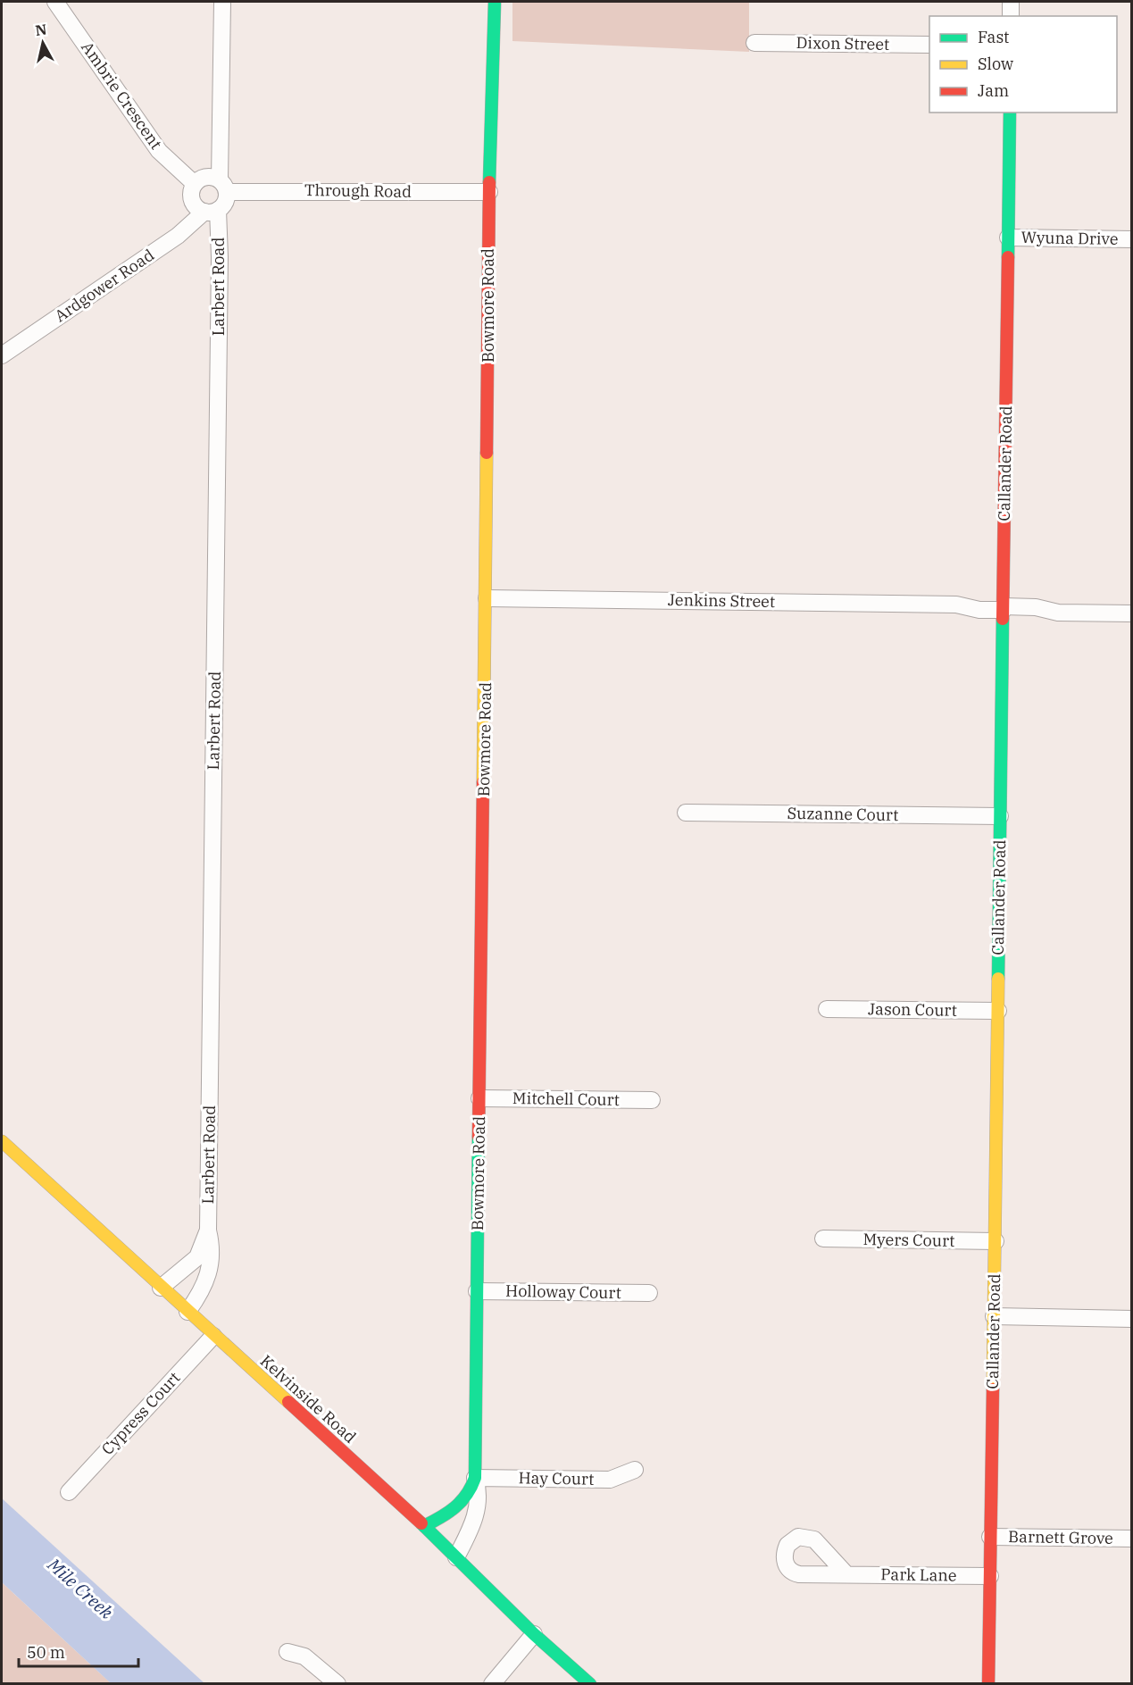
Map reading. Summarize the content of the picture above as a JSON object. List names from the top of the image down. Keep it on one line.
{"streets":{"street":["Dixon Street","Ambrie Crescent","Through Road","Wyuna Drive","Ardgower Road","Larbert Road","Bowmore Road","Callander Road","Jenkins Street","Suzanne Court","Jason Court","Mitchell Court","Myers Court","Holloway Court","Kelvinside Road","Cypress Court","Hay Court","Barnett Grove","Park Lane"]},"crossings":[["Ambrie Crescent","Through Road"],["Ambrie Crescent","Ardgower Road"],["Ambrie Crescent","Larbert Road"],["Through Road","Ardgower Road"],["Through Road","Larbert Road"],["Through Road","Bowmore Road"],["Wyuna Drive","Callander Road"],["Ardgower Road","Larbert Road"],["Larbert Road","Kelvinside Road"],["Bowmore Road","Jenkins Street"],["Bowmore Road","Mitchell Court"],["Bowmore Road","Holloway Court"],["Bowmore Road","Kelvinside Road"],["Bowmore Road","Hay Court"],["Callander Road","Jenkins Street"],["Callander Road","Suzanne Court"],["Callander Road","Jason Court"],["Callander Road","Myers Court"],["Callander Road","Barnett Grove"],["Callander Road","Park Lane"],["Kelvinside Road","Cypress Court"]],"water":["Mile Creek"],"legend":["Fast","Slow","Jam"],"scale_bar":"50 m","north":"top"}
